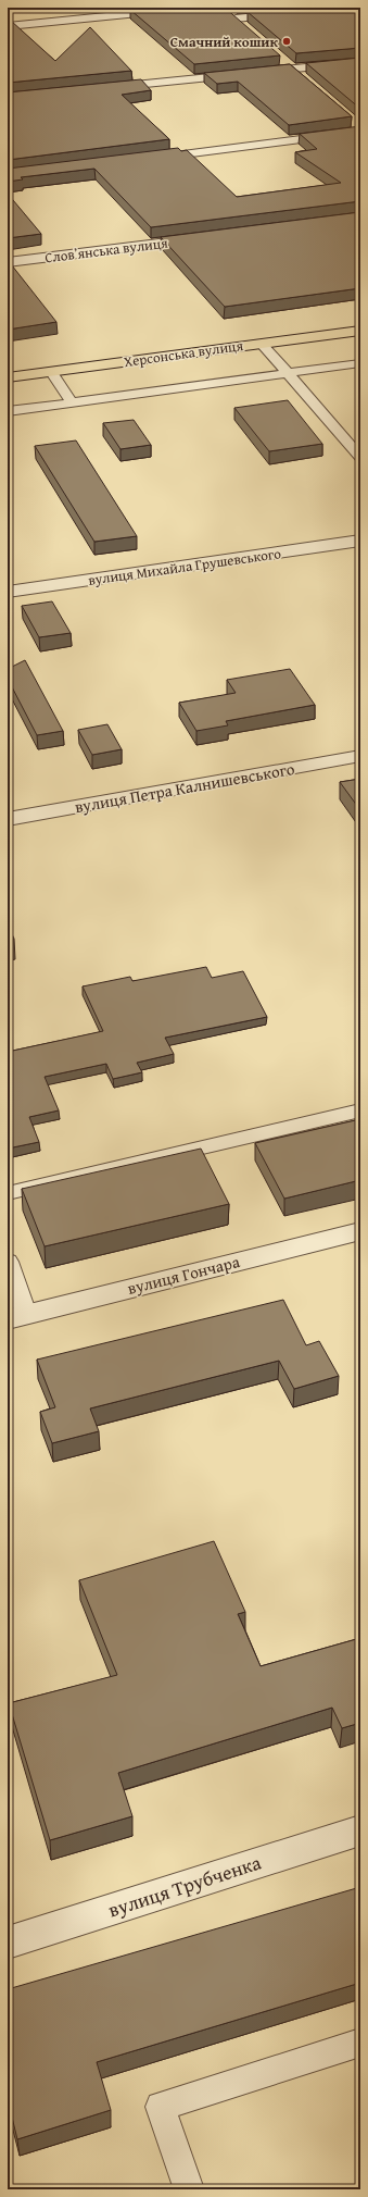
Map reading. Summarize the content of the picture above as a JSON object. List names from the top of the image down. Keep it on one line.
{"streets":{"main road":["Херсонська вулиця"],"street":["Словʼянська вулиця","вулиця Михайла Грушевського","вулиця Петра Калнишевського","вулиця Гончара","вулиця Трубченка"]},"places":["Смачний кошик"]}
